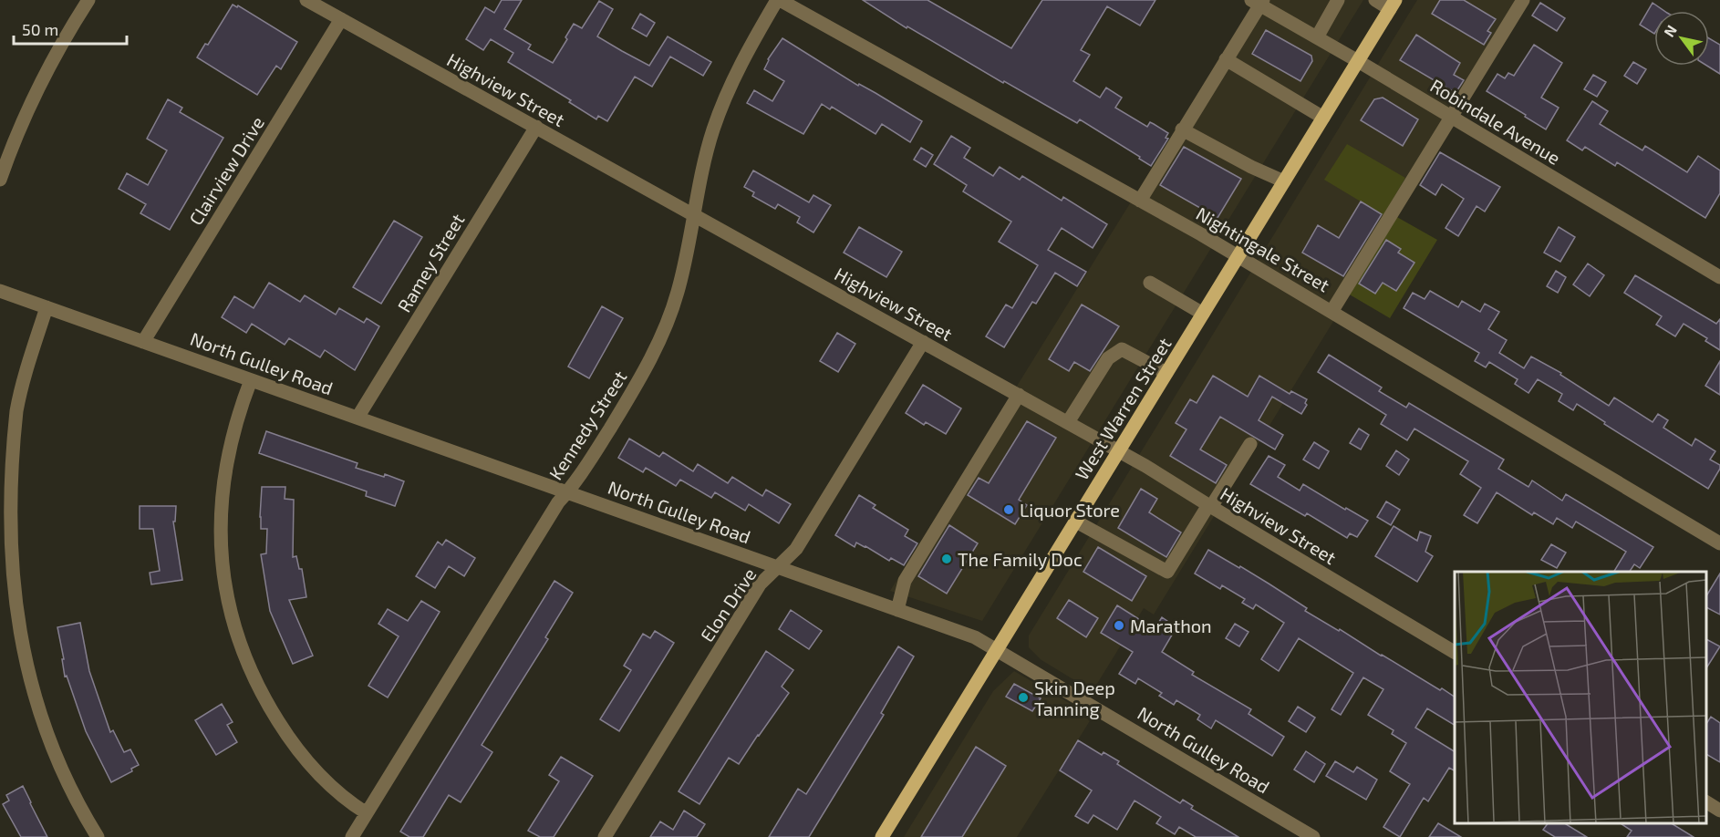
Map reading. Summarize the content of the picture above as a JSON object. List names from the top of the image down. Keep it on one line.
{"streets":{"main road":["West Warren Street"],"street":["Highview Street","Robindale Avenue","Clairview Drive","Nightingale Street","Ramey Street","North Gulley Road","Kennedy Street","Elon Drive"]},"crossings":[["Highview Street","Clairview Drive"],["Highview Street","Ramey Street"],["Highview Street","West Warren Street"],["Highview Street","Kennedy Street"],["Highview Street","Elon Drive"],["Robindale Avenue","West Warren Street"],["Clairview Drive","North Gulley Road"],["Nightingale Street","West Warren Street"],["Nightingale Street","Kennedy Street"],["Ramey Street","North Gulley Road"],["North Gulley Road","West Warren Street"],["North Gulley Road","Kennedy Street"],["North Gulley Road","Elon Drive"]],"places":["Liquor Store","The Family Doc","Marathon","Skin Deep Tanning"],"scale_bar":"50 m","north":"top left"}
